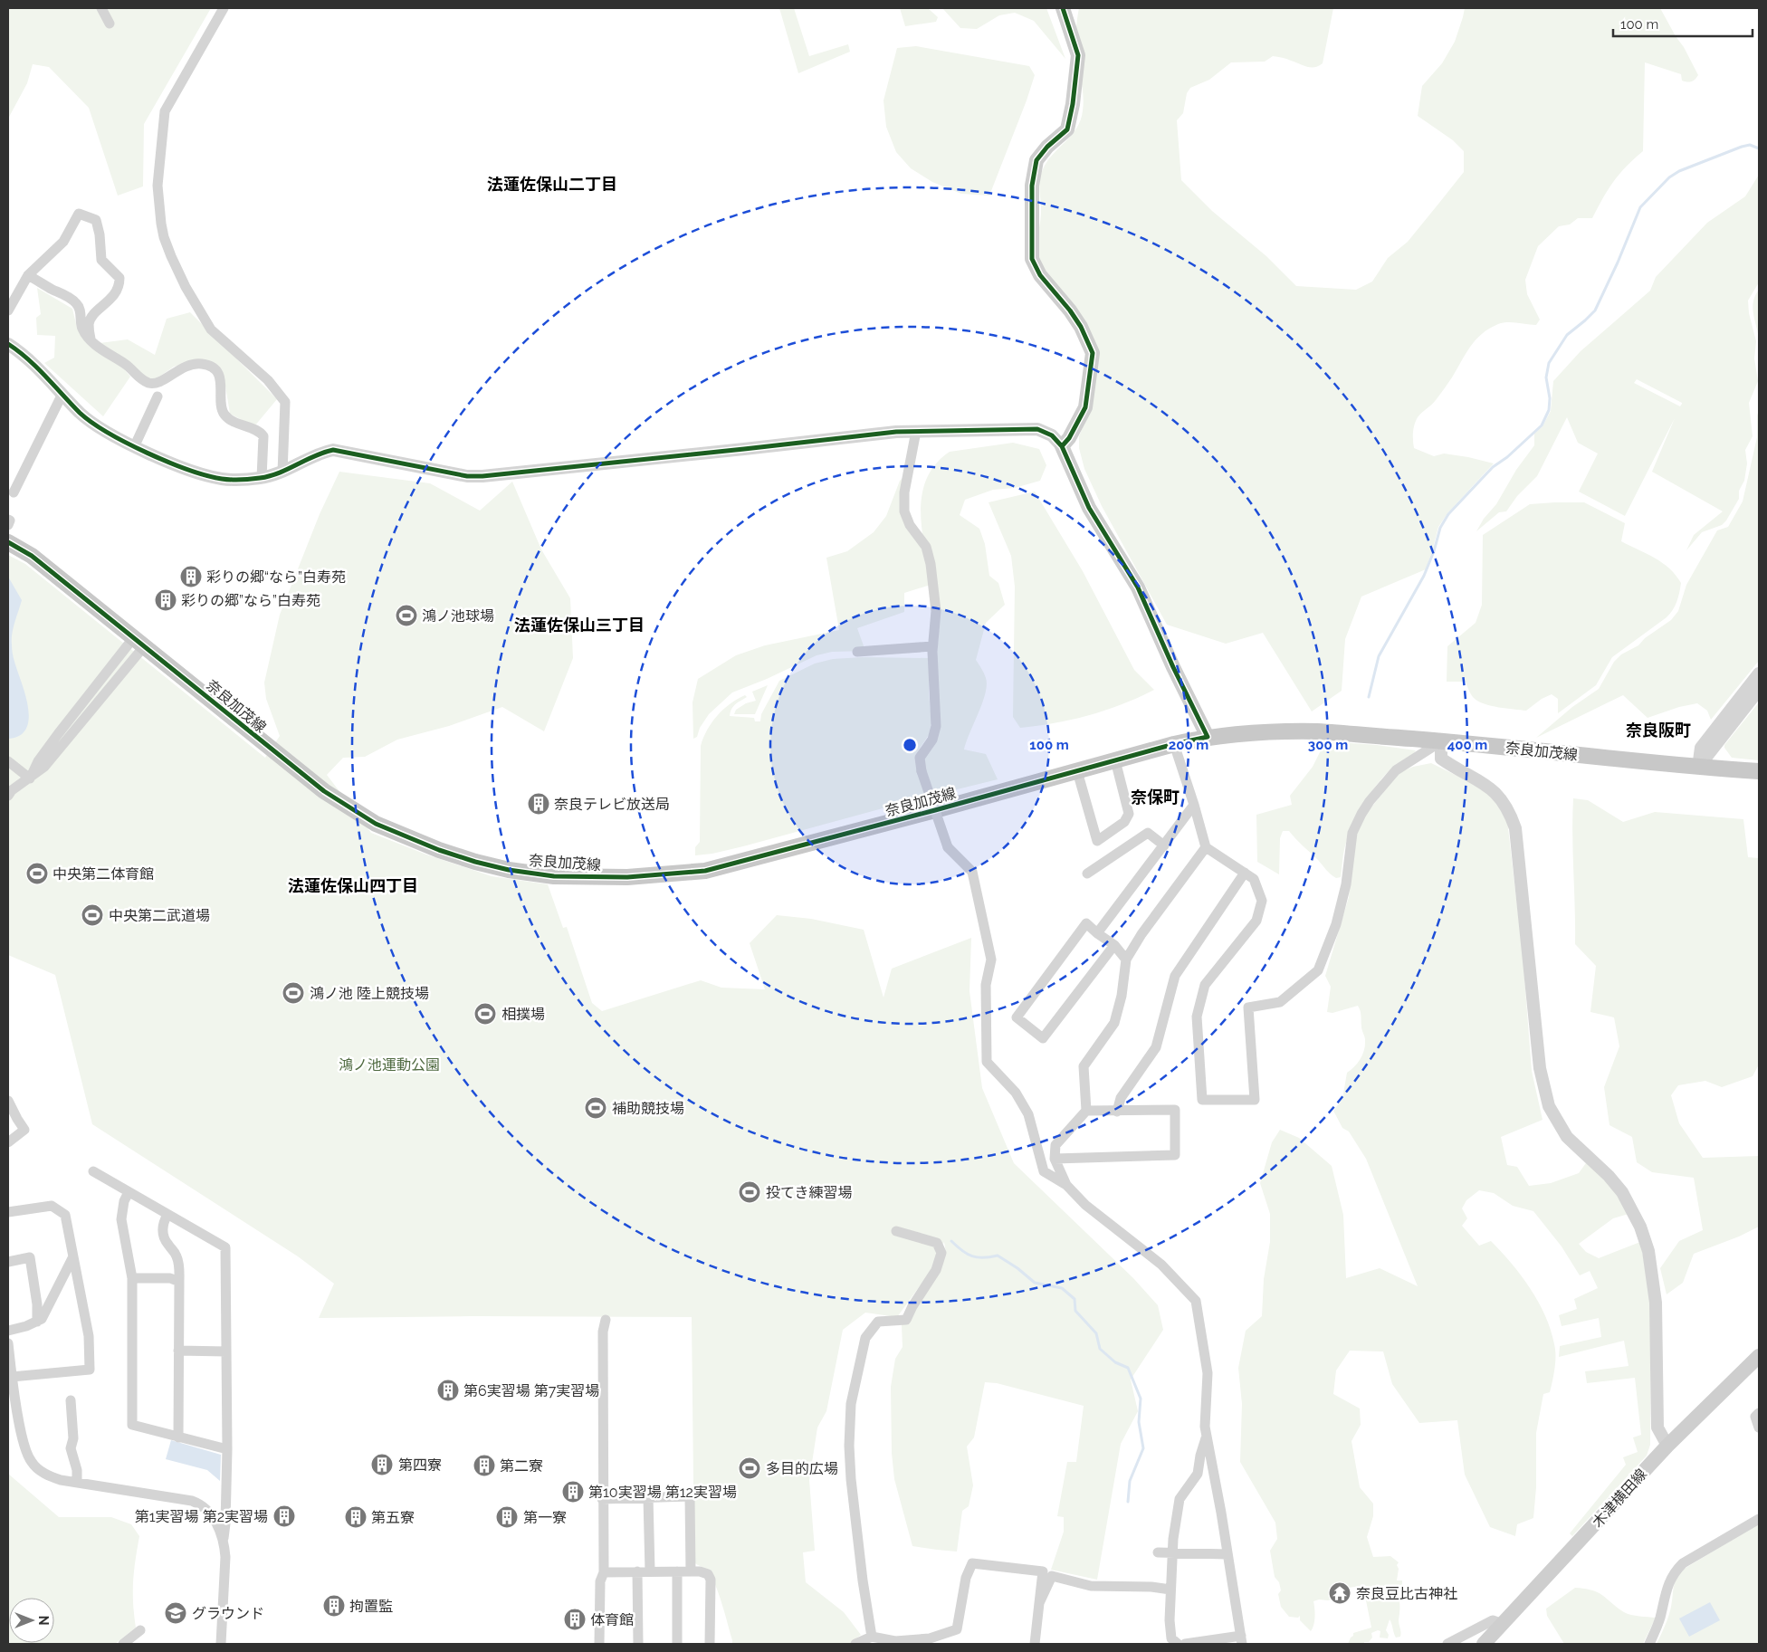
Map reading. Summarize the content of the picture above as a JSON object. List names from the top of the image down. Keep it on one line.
{"streets":{"main road":["奈良加茂線","木津横田線"]},"districts":["法蓮佐保山二丁目","法蓮佐保山三丁目","奈良阪町","奈保町","法蓮佐保山四丁目"],"parks":["鴻ノ池運動公園"],"places":{"building":["彩りの郷“なら”白寿苑","彩りの郷”なら”白寿苑","奈良テレビ放送局","第6実習場 第7実習場","第四寮","第二寮","第10実習場 第12実習場","第1実習場 第2実習場","第五寮","第一寮","拘置監","体育館"],"sports":["鴻ノ池球場","中央第二体育館","中央第二武道場","鴻ノ池 陸上競技場","相撲場","補助競技場","投てき練習場","多目的広場"],"temple":["奈良豆比古神社"],"school or university":["グラウンド"]},"scale_bar":"100 m","north":"right","rings":["100 m","200 m","300 m","400 m"]}
